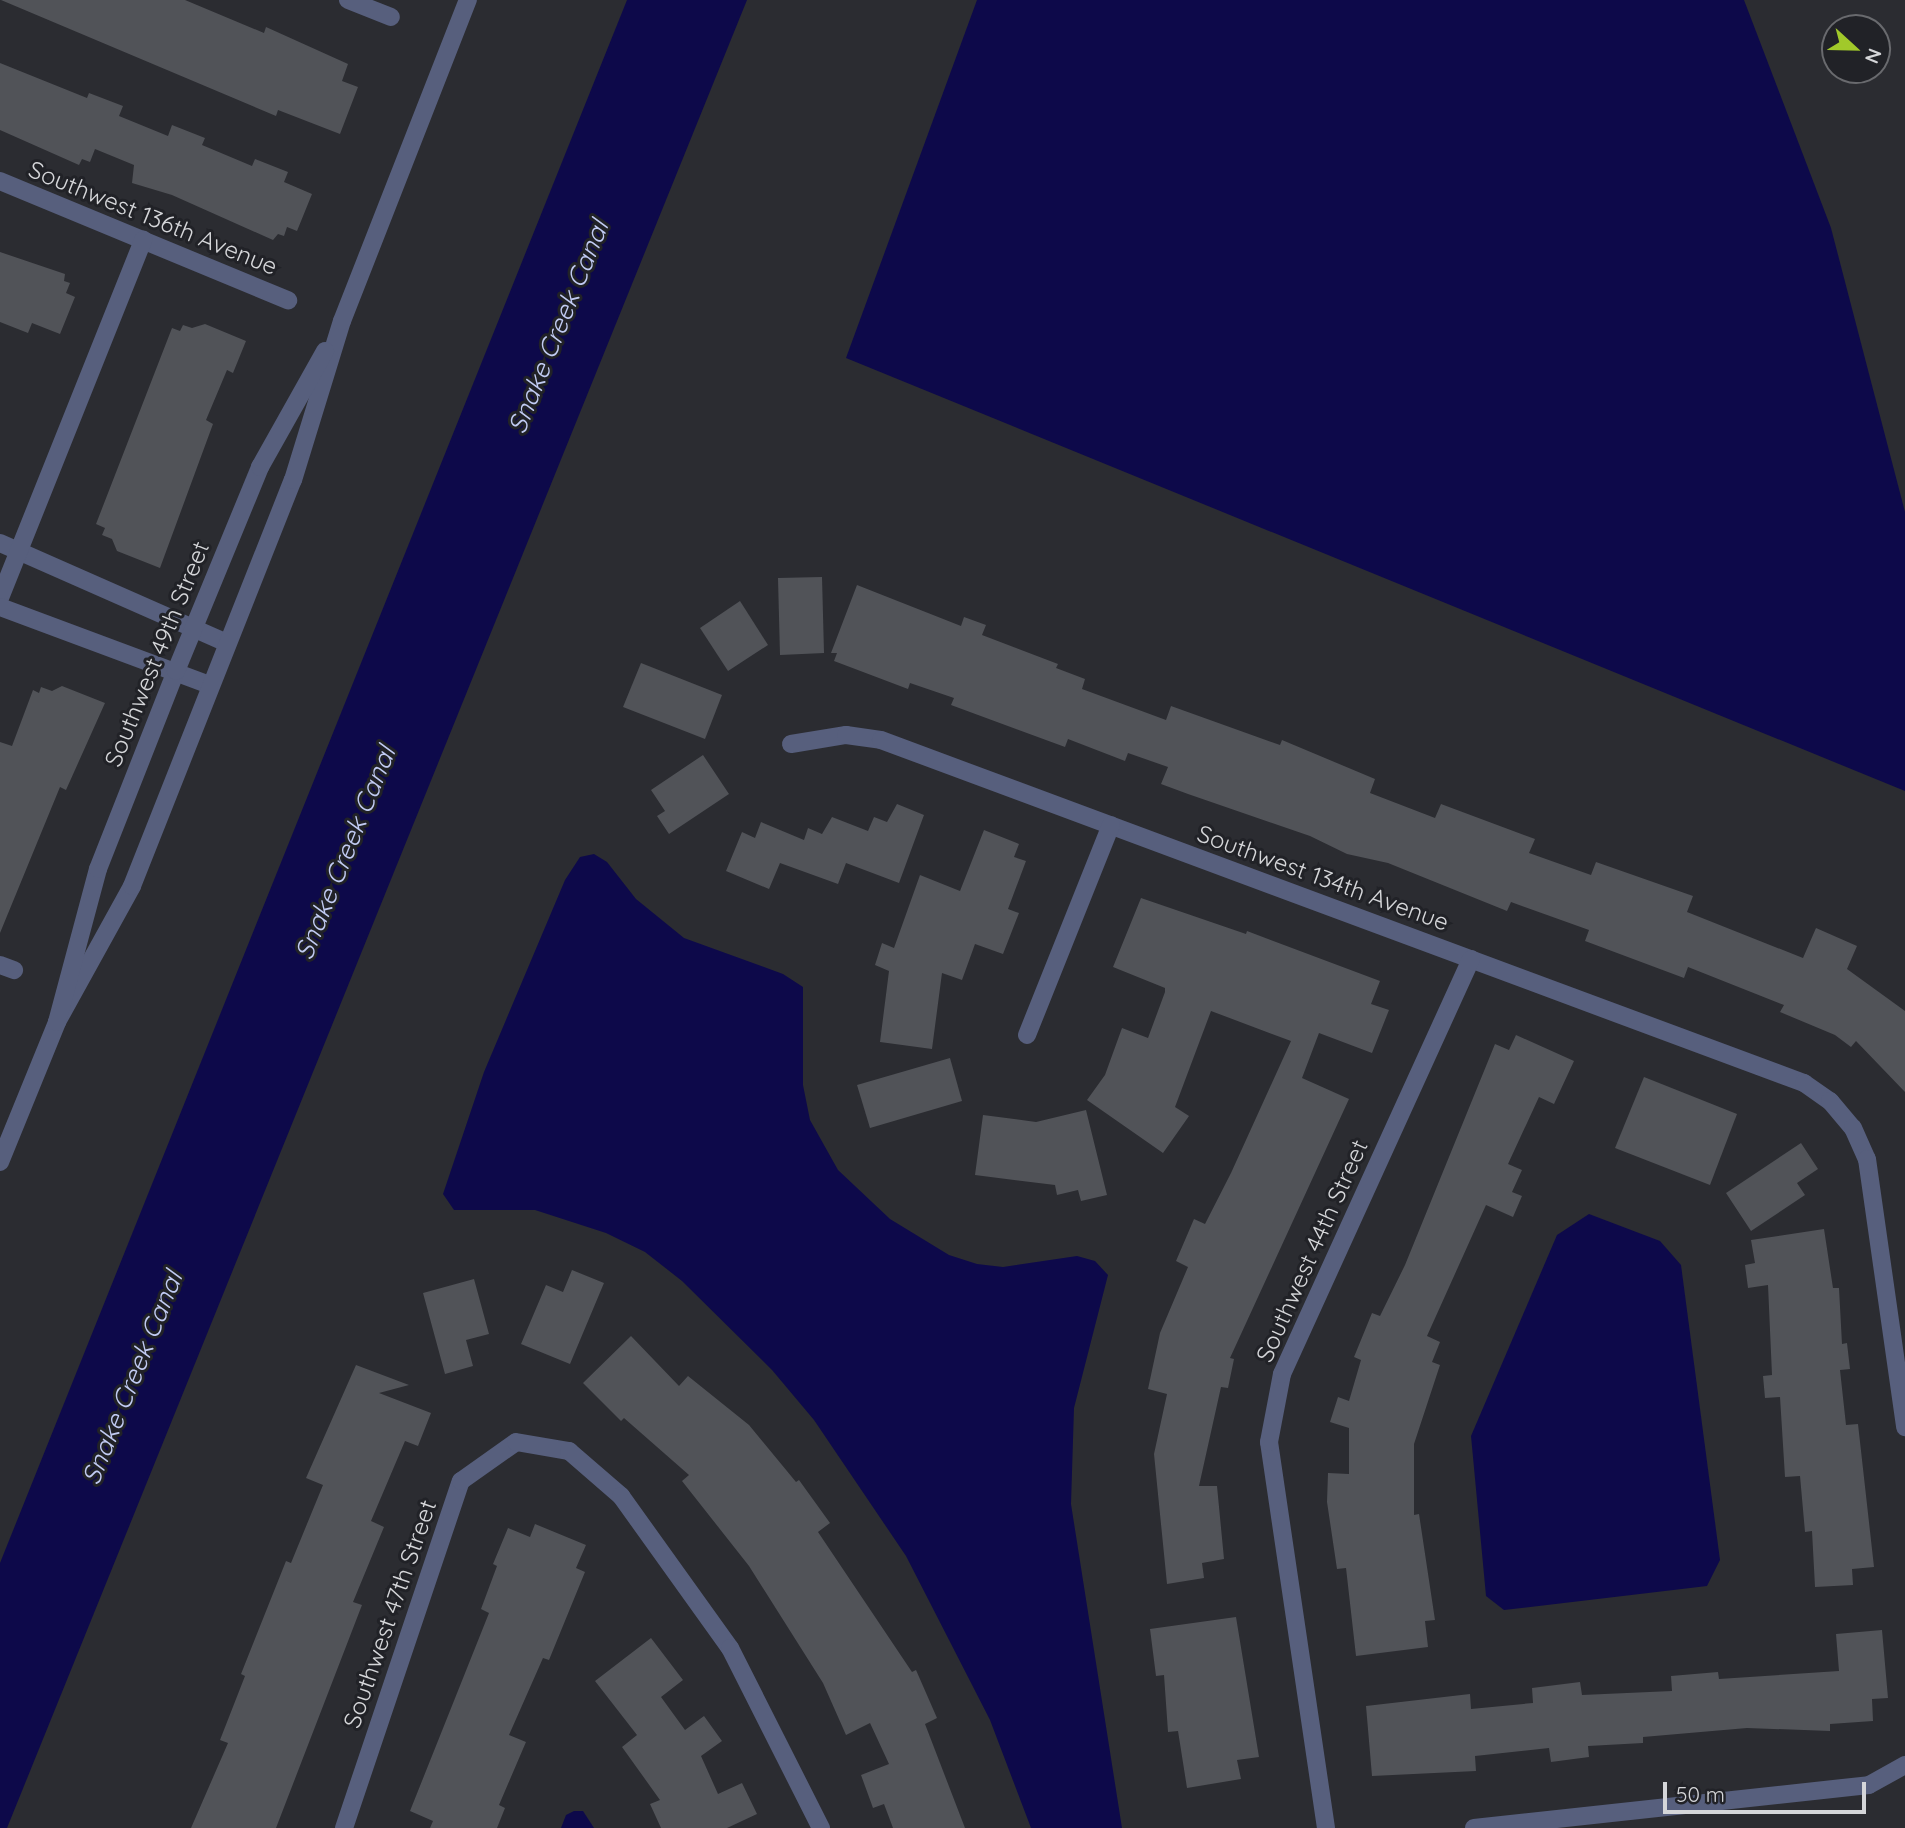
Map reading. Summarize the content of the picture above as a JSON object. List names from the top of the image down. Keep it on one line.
{"streets":{"street":["Southwest 136th Avenue","Southwest 49th Street","Southwest 134th Avenue","Southwest 44th Street","Southwest 47th Street"]},"crossings":[["Southwest 134th Avenue","Southwest 44th Street"]],"water":["Snake Creek Canal"],"scale_bar":"50 m","north":"right"}
